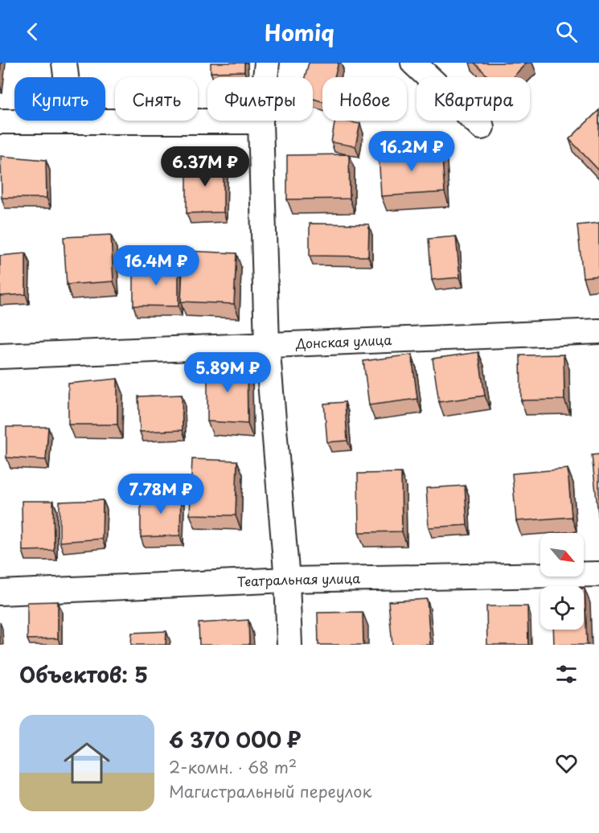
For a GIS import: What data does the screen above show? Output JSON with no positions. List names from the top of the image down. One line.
{"streets":{"street":["Донская улица","Театральная улица"]},"north":"bottom right","page":{"header":"Homiq","chip":["Купить","Снять","Фильтры","Новое","Квартира"],"price":["16.2M ₽","6.37M ₽","16.4M ₽","5.89M ₽","7.78M ₽"],"heading":"Объектов: 5","list":[{"name":"6 370 000 ₽","note":"2-комн. · 68 m² · Магистральный переулок"}]}}
